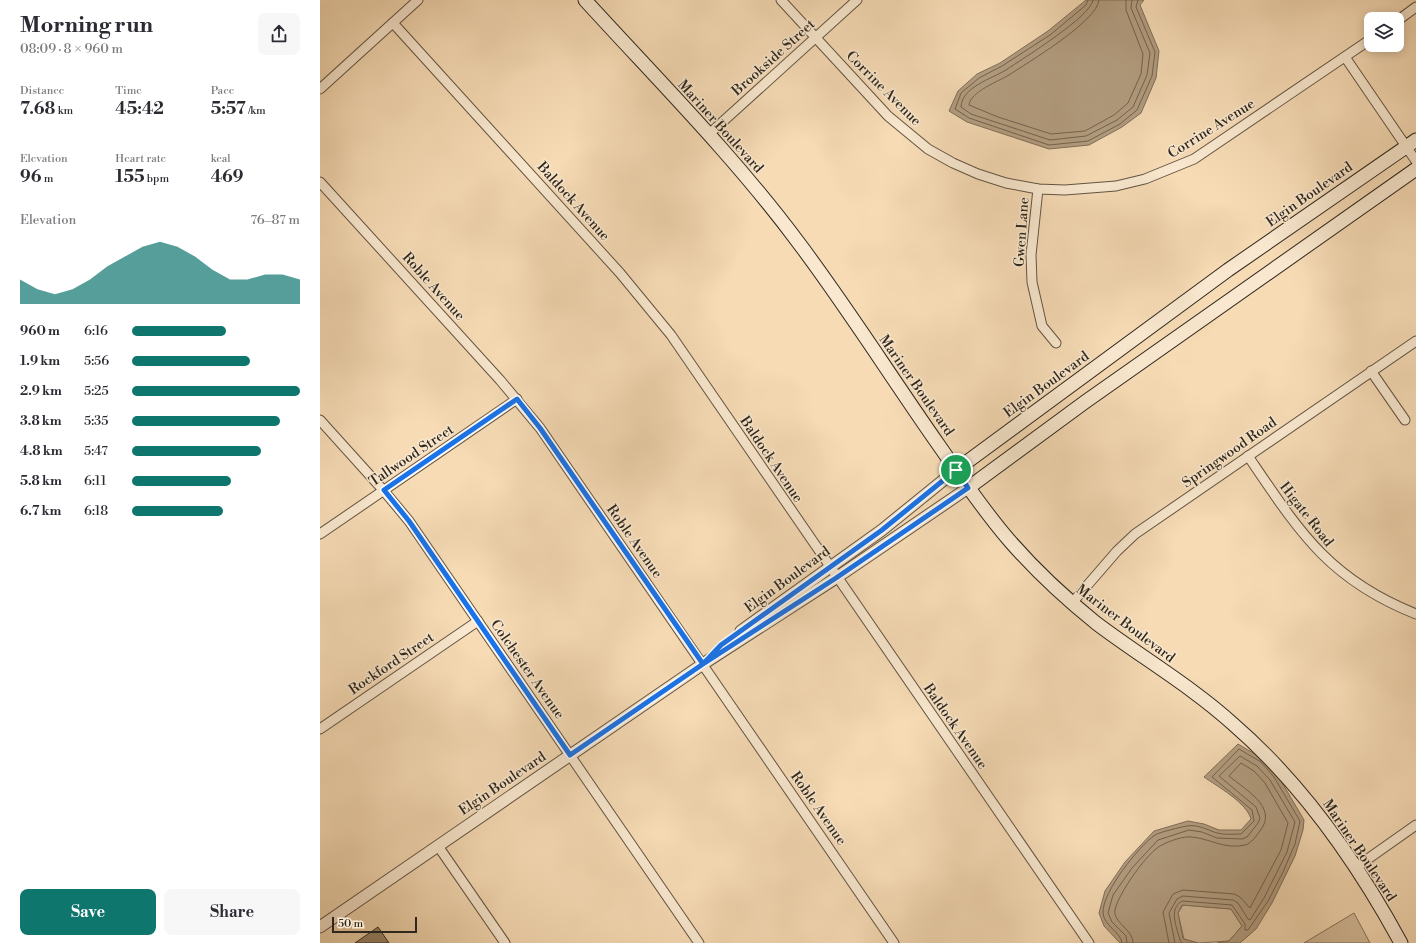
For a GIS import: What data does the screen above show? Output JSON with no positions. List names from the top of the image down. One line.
{"streets":{"main road":["Mariner Boulevard","Elgin Boulevard"],"street":["Brookside Street","Corrine Avenue","Baldock Avenue","Gwen Lane","Roble Avenue","Springwood Road","Tallwood Street","Higate Road","Rockford Street","Colchester Avenue"]},"crossings":[["Brookside Street","Corrine Avenue"],["Brookside Street","Mariner Boulevard"],["Corrine Avenue","Gwen Lane"],["Mariner Boulevard","Elgin Boulevard"],["Mariner Boulevard","Springwood Road"],["Elgin Boulevard","Baldock Avenue"],["Elgin Boulevard","Roble Avenue"],["Elgin Boulevard","Colchester Avenue"],["Roble Avenue","Tallwood Street"],["Springwood Road","Higate Road"],["Tallwood Street","Colchester Avenue"],["Rockford Street","Colchester Avenue"]],"scale_bar":"50 m","page":{"heading":["Morning run","08:09 · 8 × 960 m"],"stats":[["Distance","7.68 km"],["Time","45:42"],["Pace","5:57 /km"],["Elevation","96 m"],["Heart rate","155 bpm"],["kcal","469"]],"chart":["Elevation","76–87 m"],"list":[{"name":"960 m","note":"6:16"},{"name":"1.9 km","note":"5:56"},{"name":"2.9 km","note":"5:25"},{"name":"3.8 km","note":"5:35"},{"name":"4.8 km","note":"5:47"},{"name":"5.8 km","note":"6:11"},{"name":"6.7 km","note":"6:18"}],"buttons":["Save","Share"],"scale":"50 m"}}
